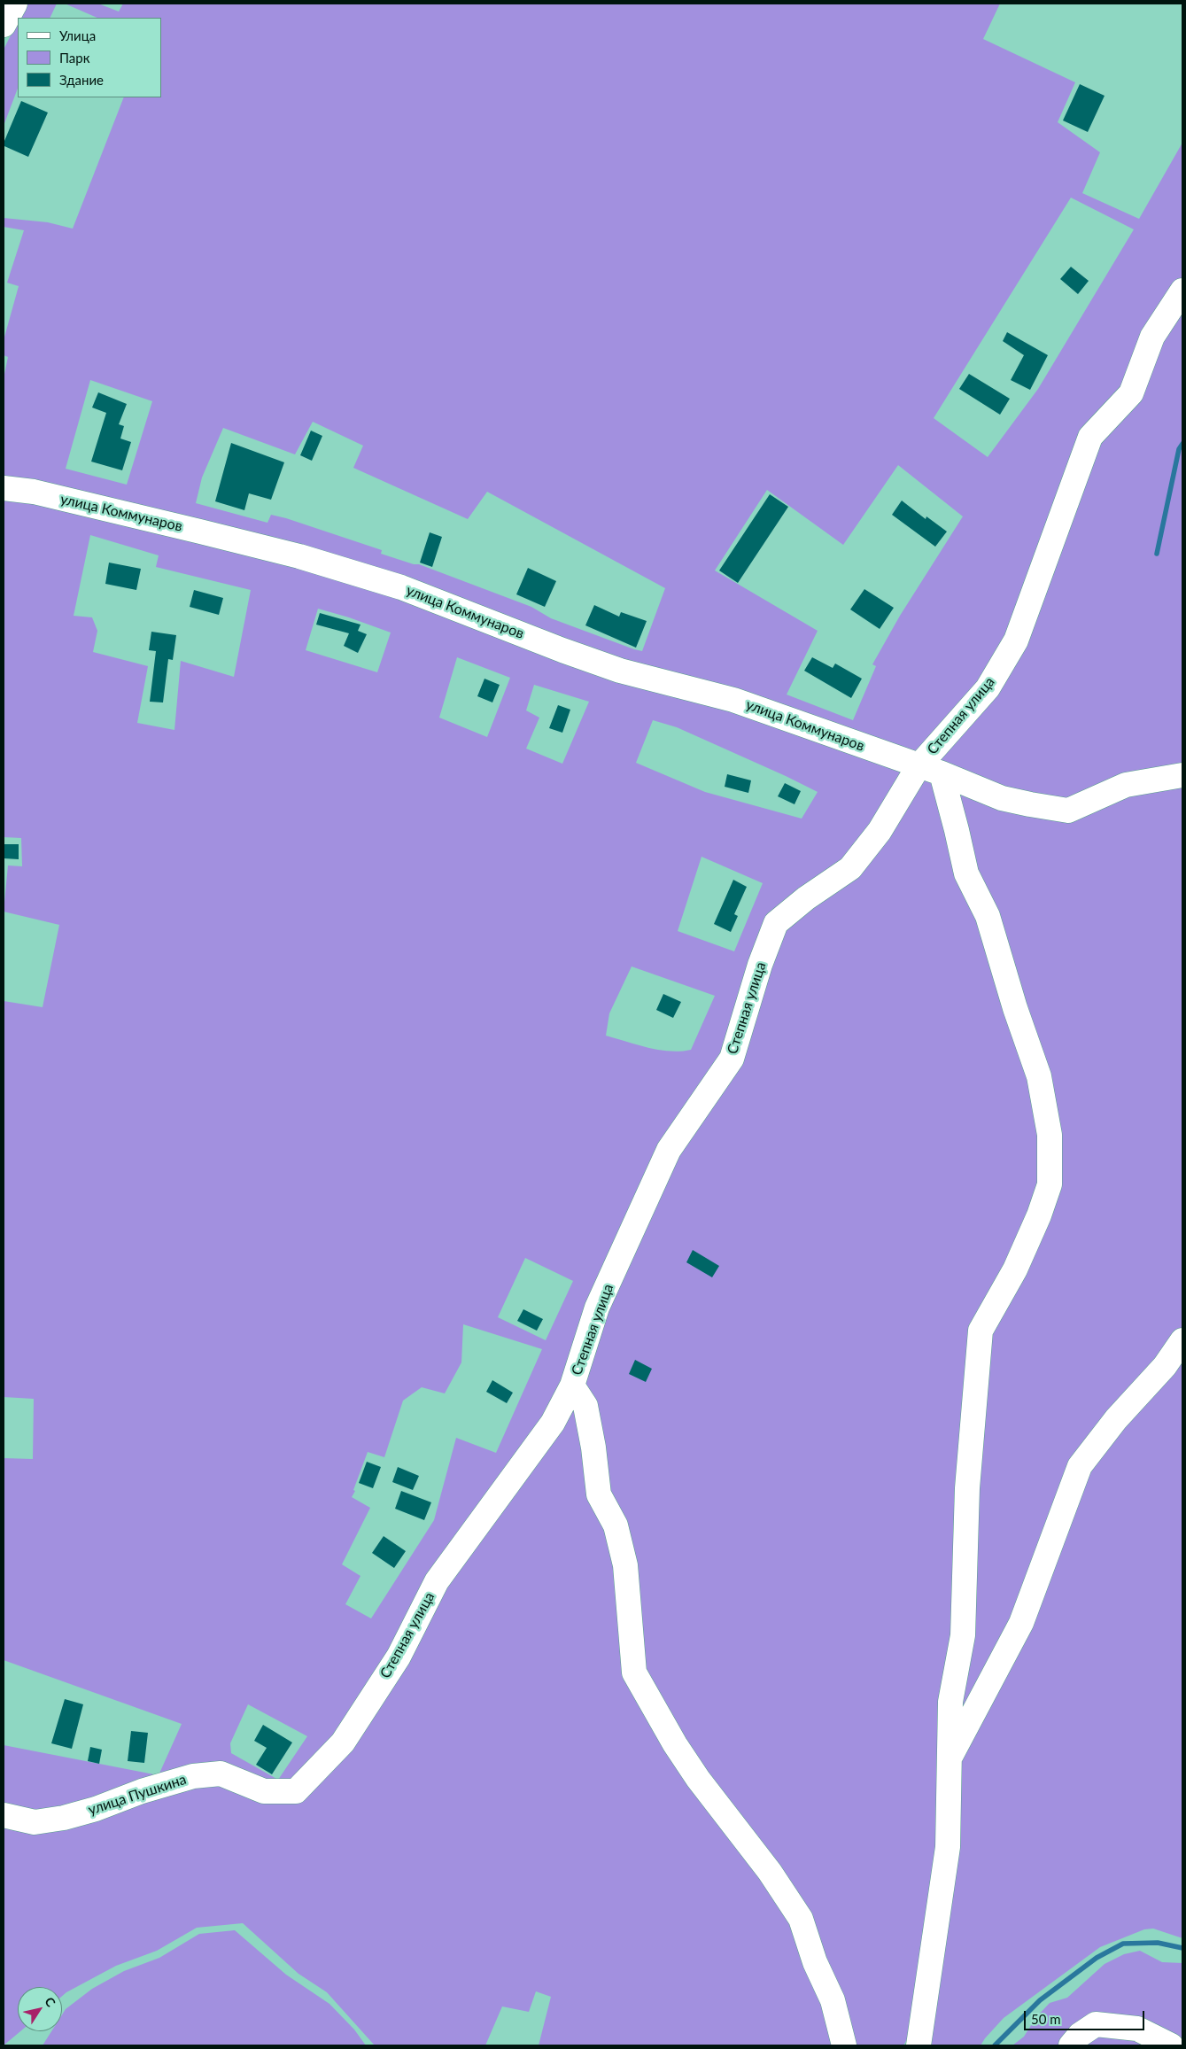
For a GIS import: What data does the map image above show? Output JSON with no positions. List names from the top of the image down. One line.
{"streets":{"street":["улица Коммунаров","Степная улица","улица Пушкина"]},"crossings":[["улица Коммунаров","Степная улица"],["Степная улица","улица Пушкина"]],"legend":["Улица","Парк","Здание"],"scale_bar":"50 m","north":"top right"}
